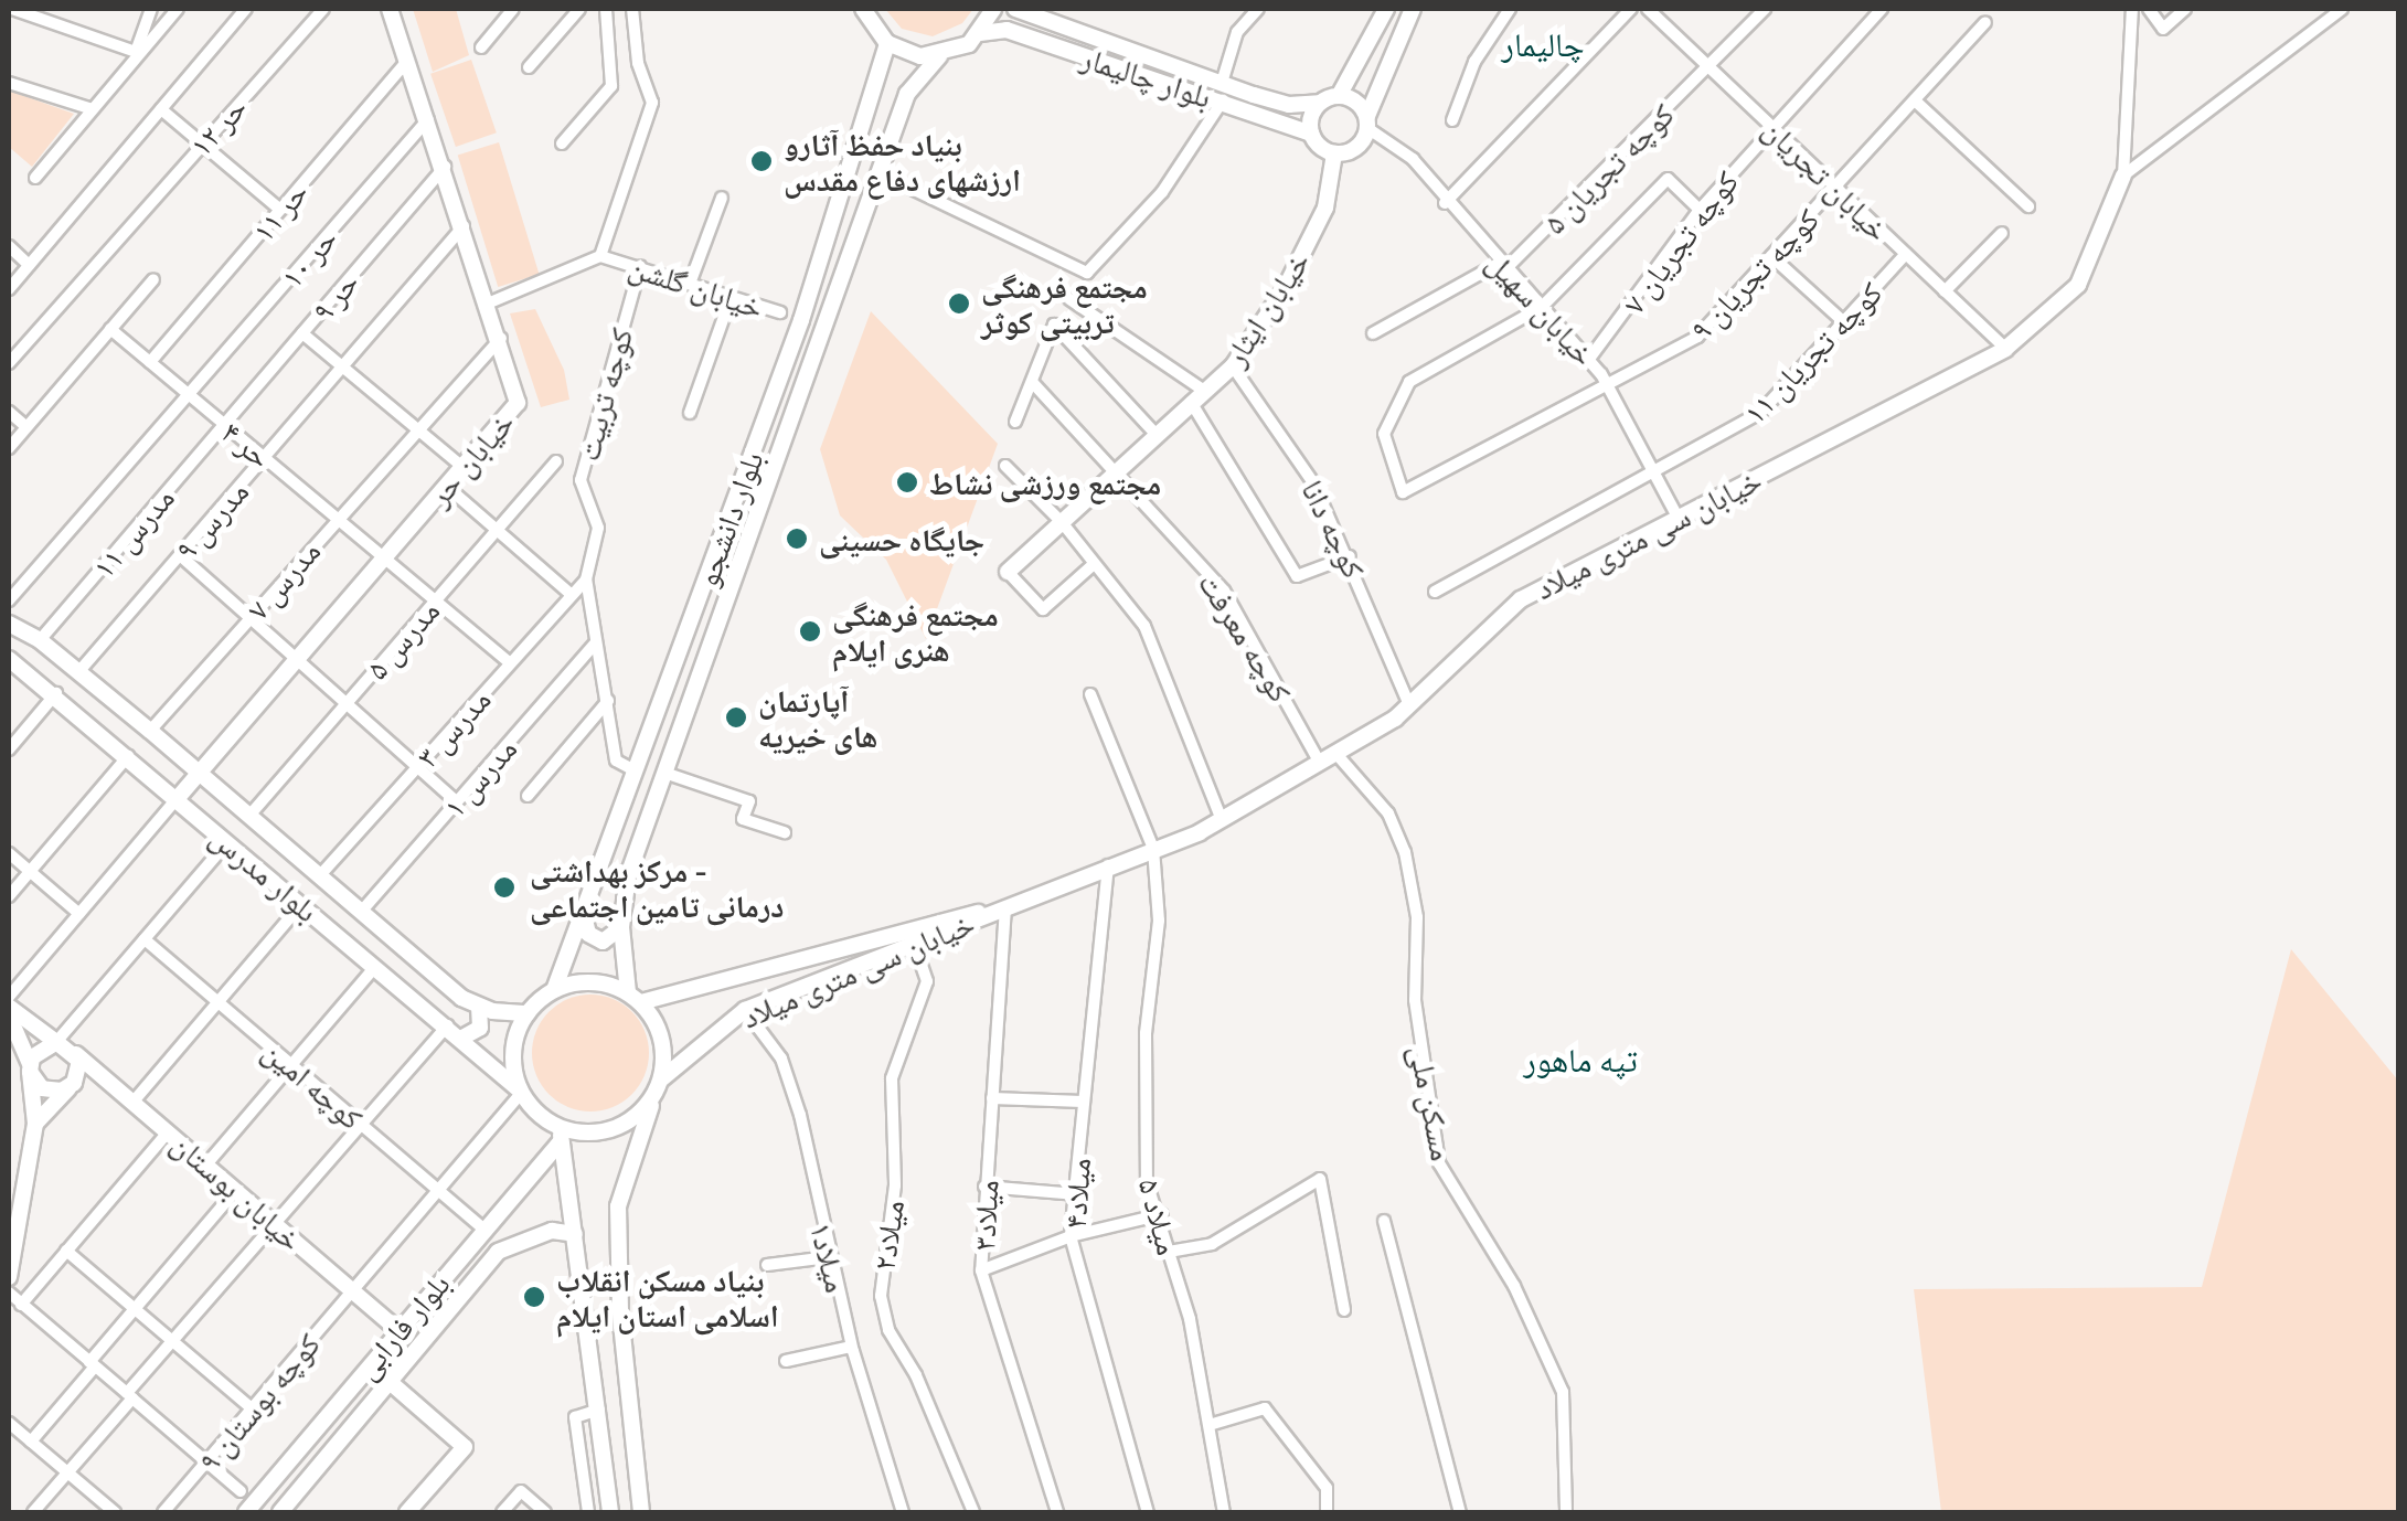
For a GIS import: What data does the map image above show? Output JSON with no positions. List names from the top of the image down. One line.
{"streets":{"main road":["بلوار چالیمار","خیابان ایثار","خیابان حر","بلوار دانشجو","خیابان سی متری میلاد","بلوار مدرس","خیابان بوستان","بلوار فارابی"],"street":["حر ۱۲","کوچه تجریان ۵","خیابان تجریان","حر ۱۱","کوچه تجریان ۷","حر ۱۰","کوچه تجریان ۹","خیابان گلشن","حر ۹","خیابان سهیل","کوچه تجریان ۱۱","کوچه تربیت","حر ۴","مدرس ۹","کوچه دانا","مدرس ۱۱","مدرس ۷","کوچه معرفت","مدرس ۵","مدرس ۳","مدرس ۱","کوچه امین","مسکن ملی","میلاد۴","میلاد۳","میلاد ۵","میلاد۲","میلاد۱","کوچه بوستان ۹"]},"crossings":[["بلوار چالیمار","خیابان ایثار"],["بلوار چالیمار","خیابان سهیل"],["کوچه تجریان ۵","خیابان تجریان"],["کوچه تجریان ۵","خیابان سهیل"],["خیابان تجریان","کوچه تجریان ۷"],["خیابان تجریان","کوچه تجریان ۹"],["خیابان تجریان","کوچه تجریان ۱۱"],["خیابان تجریان","خیابان سی متری میلاد"],["حر ۱۱","حر ۴"],["حر ۱۱","خیابان حر"],["کوچه تجریان ۷","خیابان سهیل"],["حر ۱۰","حر ۴"],["حر ۱۰","خیابان حر"],["کوچه تجریان ۹","خیابان سهیل"],["خیابان گلشن","کوچه تربیت"],["خیابان گلشن","خیابان حر"],["حر ۹","حر ۴"],["حر ۹","خیابان حر"],["حر ۹","مدرس ۱۱"],["خیابان ایثار","خیابان سهیل"],["خیابان ایثار","کوچه دانا"],["خیابان ایثار","کوچه معرفت"],["خیابان سهیل","کوچه تجریان ۱۱"],["خیابان سهیل","خیابان سی متری میلاد"],["کوچه تربیت","بلوار دانشجو"],["کوچه تربیت","مدرس ۳"],["کوچه تربیت","مدرس ۱"],["حر ۴","خیابان حر"],["حر ۴","مدرس ۹"],["حر ۴","مدرس ۱۱"],["حر ۴","مدرس ۷"],["حر ۴","مدرس ۵"],["حر ۴","مدرس ۳"],["خیابان حر","مدرس ۹"],["خیابان حر","مدرس ۷"],["خیابان حر","بلوار مدرس"],["بلوار دانشجو","خیابان سی متری میلاد"],["بلوار دانشجو","بلوار مدرس"],["بلوار دانشجو","بلوار فارابی"],["بلوار دانشجو","کوچه بوستان ۹"],["مدرس ۹","بلوار مدرس"],["کوچه دانا","خیابان سی متری میلاد"],["مدرس ۱۱","بلوار مدرس"],["خیابان سی متری میلاد","کوچه معرفت"],["خیابان سی متری میلاد","بلوار مدرس"],["خیابان سی متری میلاد","مسکن ملی"],["خیابان سی متری میلاد","میلاد۴"],["خیابان سی متری میلاد","میلاد۳"],["خیابان سی متری میلاد","میلاد ۵"],["خیابان سی متری میلاد","میلاد۲"],["خیابان سی متری میلاد","میلاد۱"],["خیابان سی متری میلاد","بلوار فارابی"],["خیابان سی متری میلاد","کوچه بوستان ۹"],["مدرس ۷","بلوار مدرس"],["مدرس ۵","بلوار مدرس"],["مدرس ۳","بلوار مدرس"],["مدرس ۱","بلوار مدرس"],["بلوار مدرس","بلوار فارابی"],["بلوار مدرس","کوچه بوستان ۹"],["کوچه امین","بلوار فارابی"],["کوچه امین","کوچه بوستان ۹"],["خیابان بوستان","بلوار فارابی"],["خیابان بوستان","کوچه بوستان ۹"],["بلوار فارابی","کوچه بوستان ۹"]],"districts":["چالیمار","تپه ماهور"],"places":["بنیاد حفظ آثارو ارزشهای دفاع مقدس","مجتمع فرهنگی تربیتی کوثر","مجتمع ورزشی نشاط","جایگاه حسینی","مجتمع فرهنگی هنری ایلام","آپارتمان های خیریه","مرکز بهداشتی - درمانی تامین اجتماعی","بنیاد مسکن انقلاب اسلامی استان ایلام"]}
